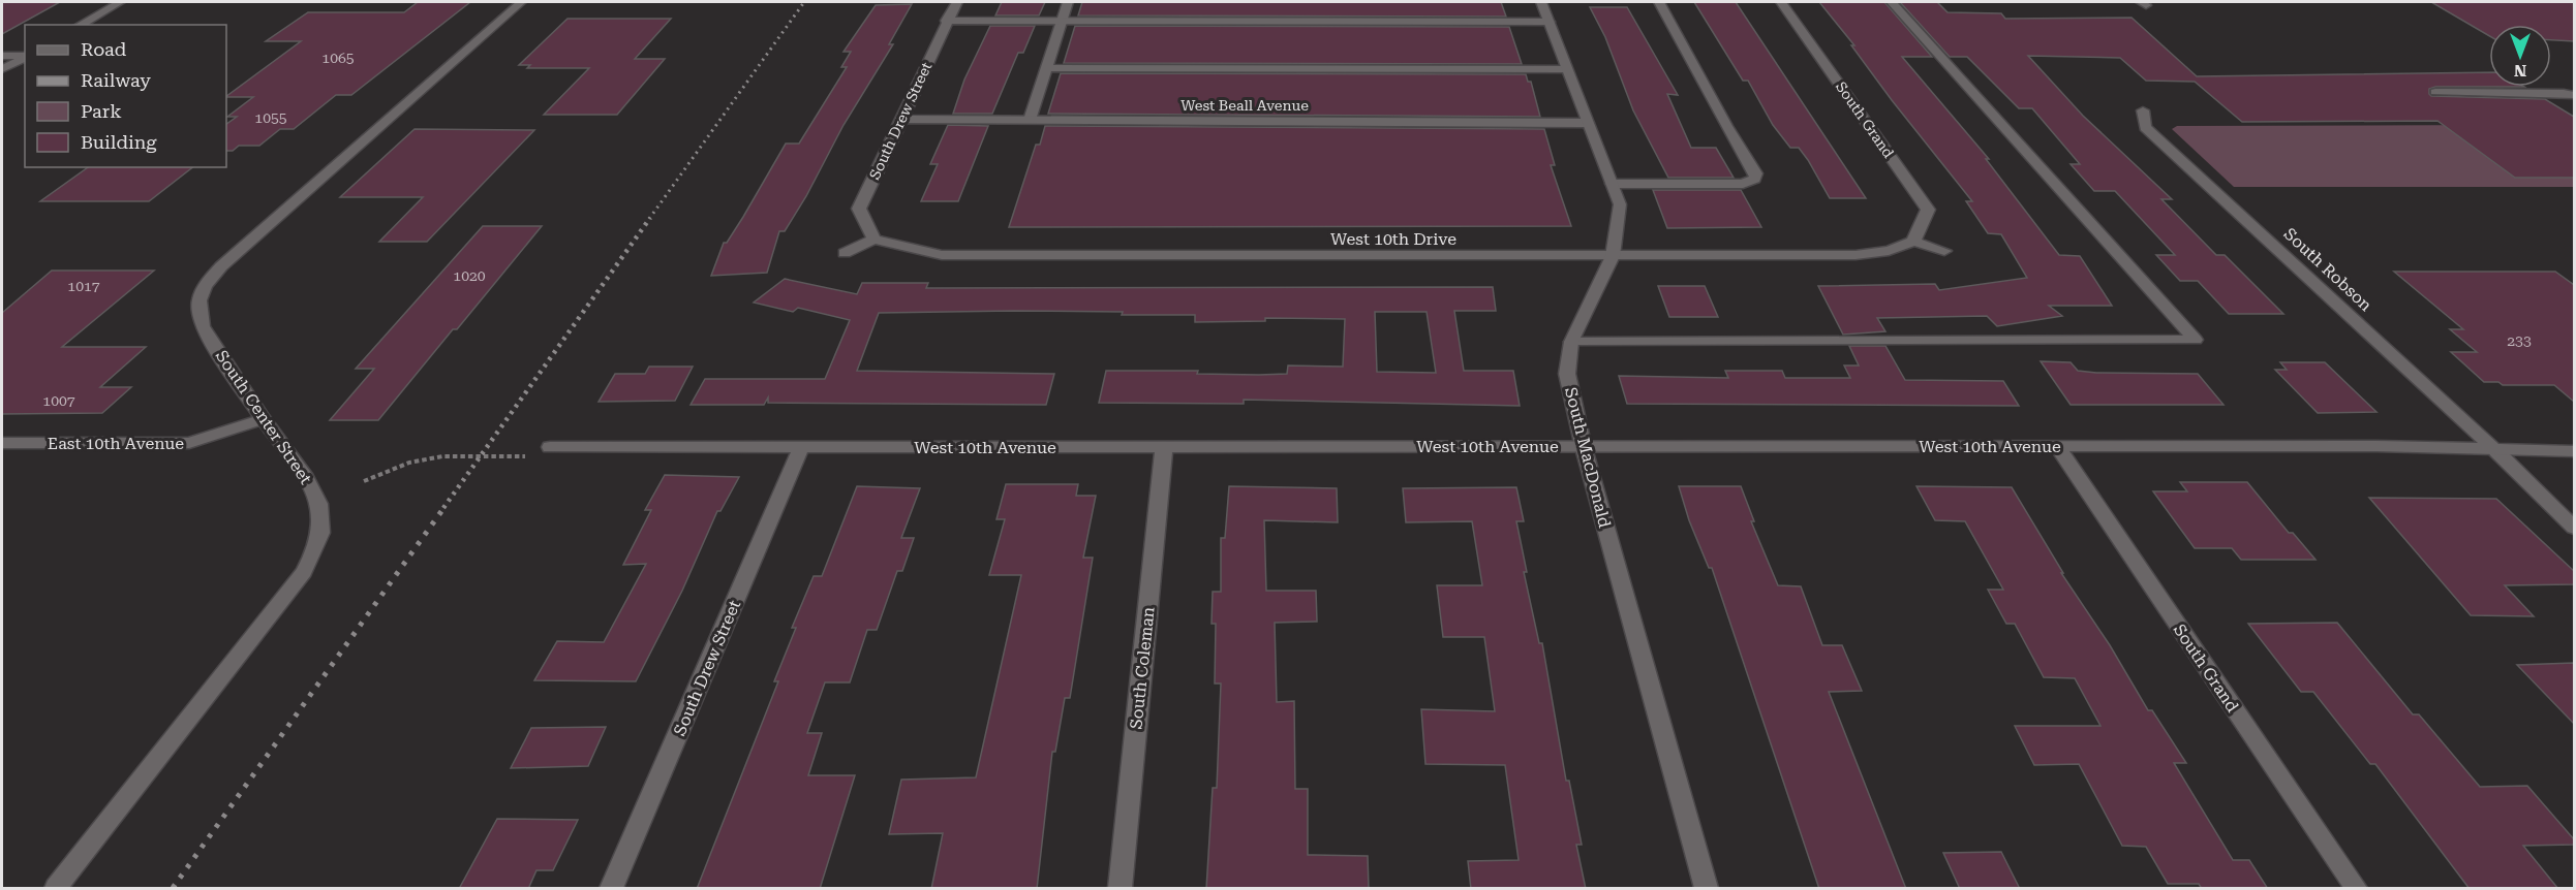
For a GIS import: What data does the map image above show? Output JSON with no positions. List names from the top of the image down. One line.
{"streets":{"street":["West Beall Avenue","South Grand","South Drew Street","West 10th Drive","South Robson","South Center Street","East 10th Avenue","West 10th Avenue","South MacDonald","South Coleman"]},"crossings":[["West Beall Avenue","South Drew Street"],["West Beall Avenue","South MacDonald"],["South Grand","West 10th Drive"],["South Grand","West 10th Avenue"],["South Drew Street","West 10th Drive"],["South Drew Street","West 10th Avenue"],["West 10th Drive","South MacDonald"],["South Robson","West 10th Avenue"],["South Center Street","East 10th Avenue"],["West 10th Avenue","South MacDonald"],["West 10th Avenue","South Coleman"]],"house_numbers":["1065","1055","1020","1017","233","1007"],"legend":["Road","Railway","Park","Building"],"north":"bottom"}
